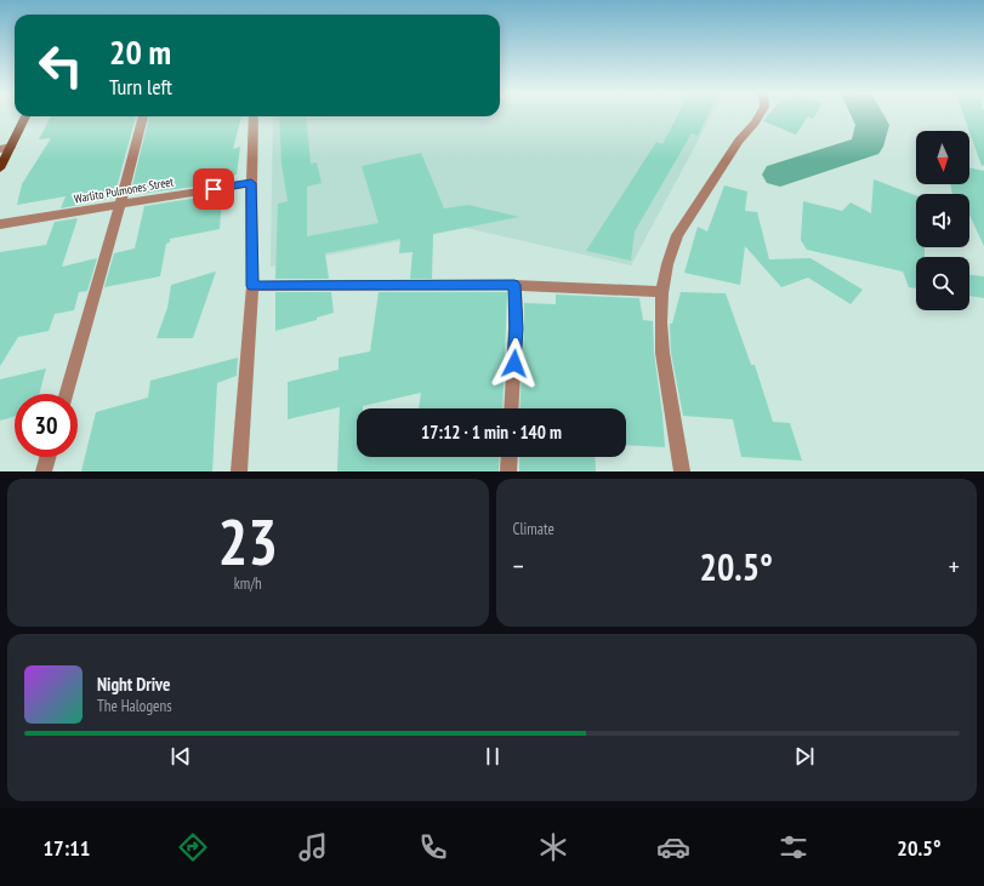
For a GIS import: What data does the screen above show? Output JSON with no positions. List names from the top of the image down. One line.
{"streets":{"street":["Warlito Pulmones Street"]},"north":"bottom","page":{"turn":["20 m","Turn left"],"limit":"30","trip":"17:12 · 1 min · 140 m","tile":[["23","km/h"],"Climate"],"heat":["−","20.5°","+"],"song":["Night Drive","The Halogens"],"tabs":["17:11","20.5°"]}}
